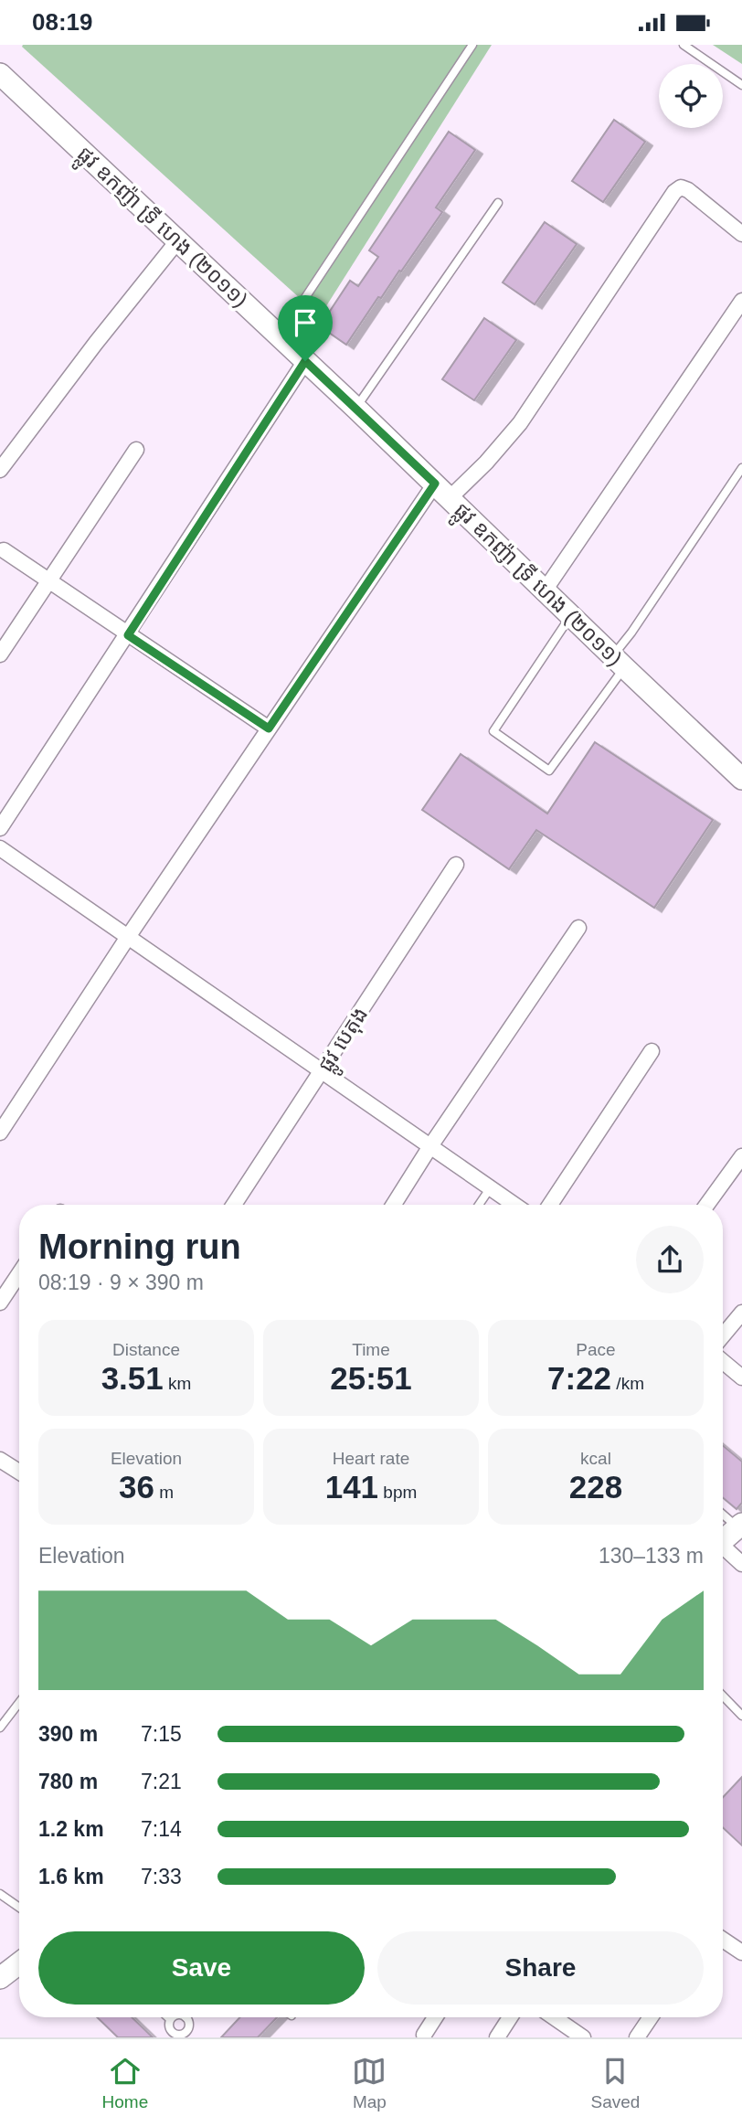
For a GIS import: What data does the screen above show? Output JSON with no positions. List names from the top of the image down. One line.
{"streets":{"main road":["ផ្លូវ ឧកញ៉ា ទ្រី ហេង (២០១១)"],"street":["ផ្លូវ បេតុង"]},"page":{"status":"08:19","heading":["Morning run","08:19 · 9 × 390 m"],"stats":[["Distance","3.51 km"],["Time","25:51"],["Pace","7:22 /km"],["Elevation","36 m"],["Heart rate","141 bpm"],["kcal","228"]],"chart":["Elevation","130–133 m"],"list":[{"name":"390 m","note":"7:15"},{"name":"780 m","note":"7:21"},{"name":"1.2 km","note":"7:14"},{"name":"1.6 km","note":"7:33"}],"buttons":["Save","Share"],"tabs":["Home","Map","Saved"]}}
